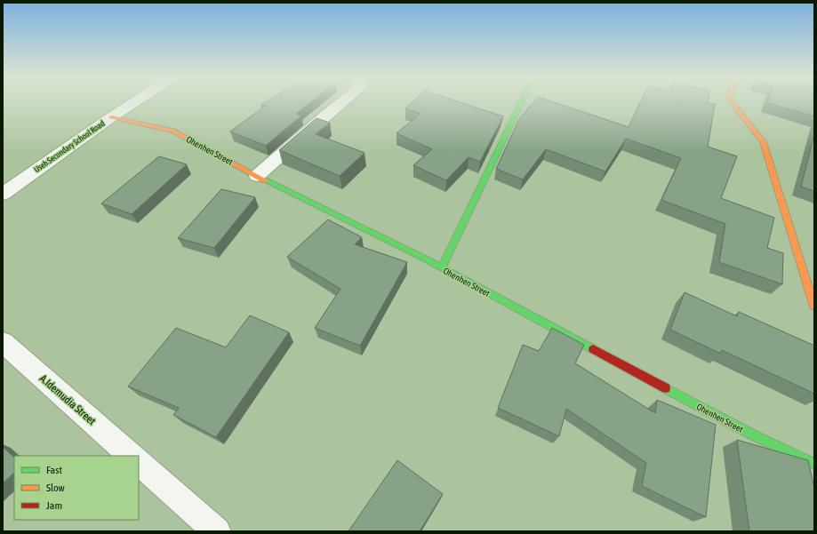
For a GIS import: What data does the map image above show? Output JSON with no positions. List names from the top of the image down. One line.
{"streets":{"street":["Useh Secondary School Road","Ohenhen Street","A.Idemudia Street"]},"crossings":[["Useh Secondary School Road","Ohenhen Street"]],"legend":["Fast","Slow","Jam"]}
